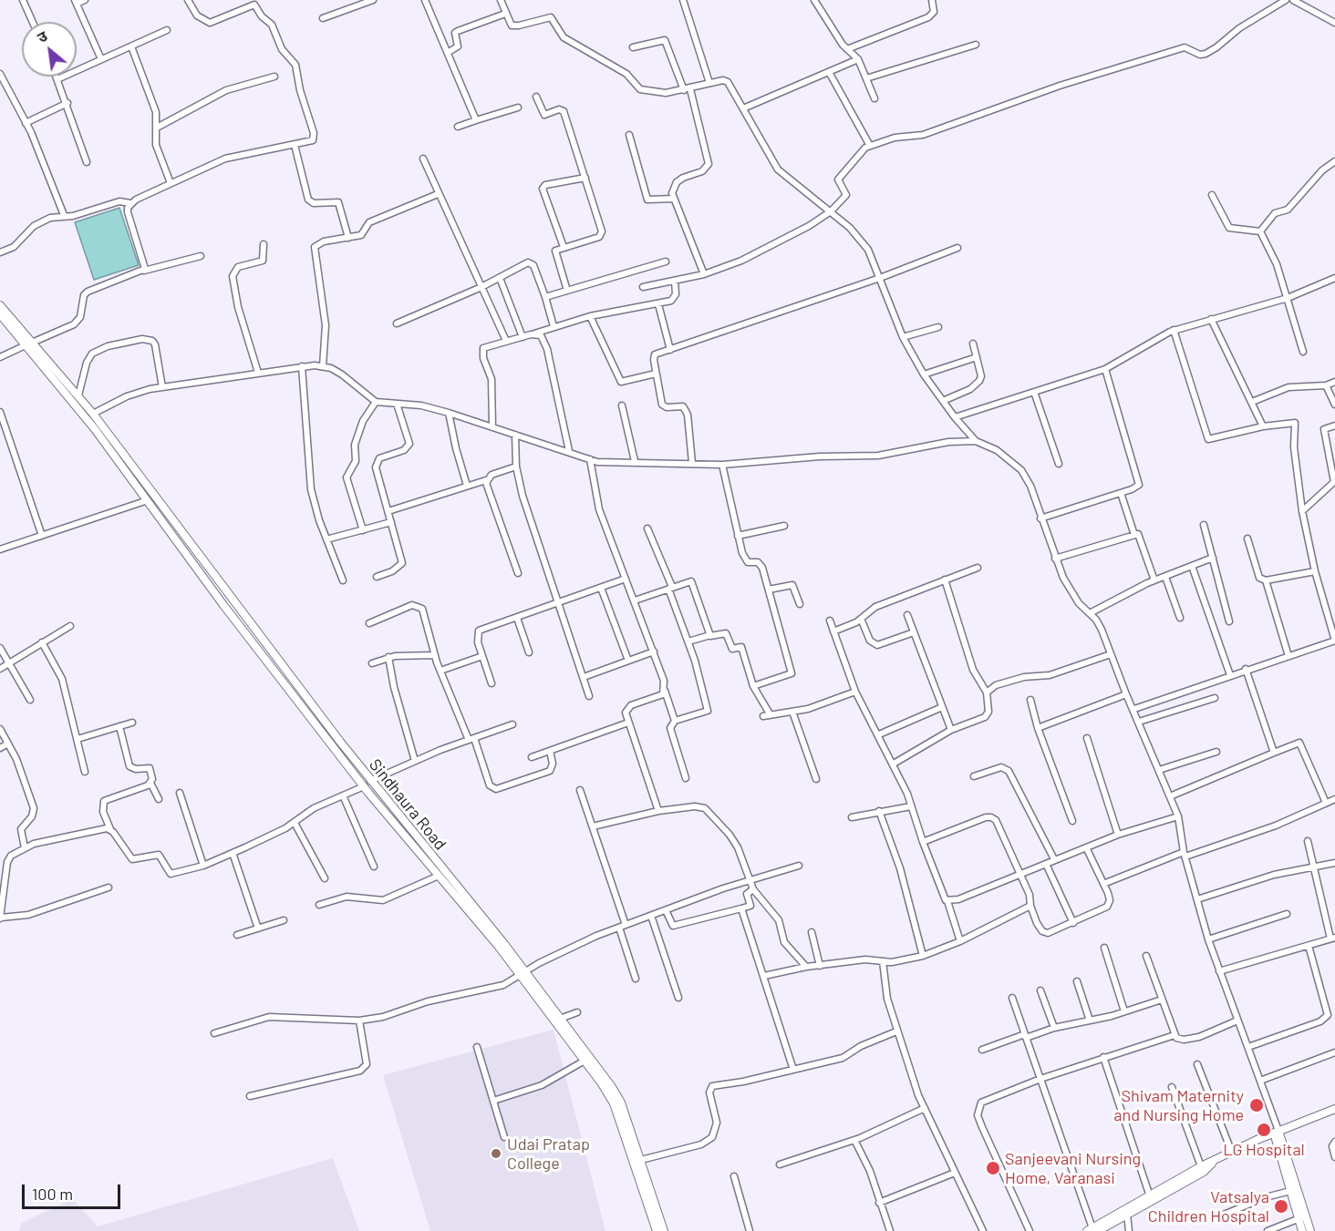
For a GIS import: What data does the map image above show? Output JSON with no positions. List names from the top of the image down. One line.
{"streets":{"street":["Sindhaura Road"]},"places":["Shivam Maternity and Nursing Home","LG Hospital","Udai Pratap College","Sanjeevani Nursing Home, Varanasi","Vatsalya Children Hospital"],"scale_bar":"100 m","north":"top left"}
